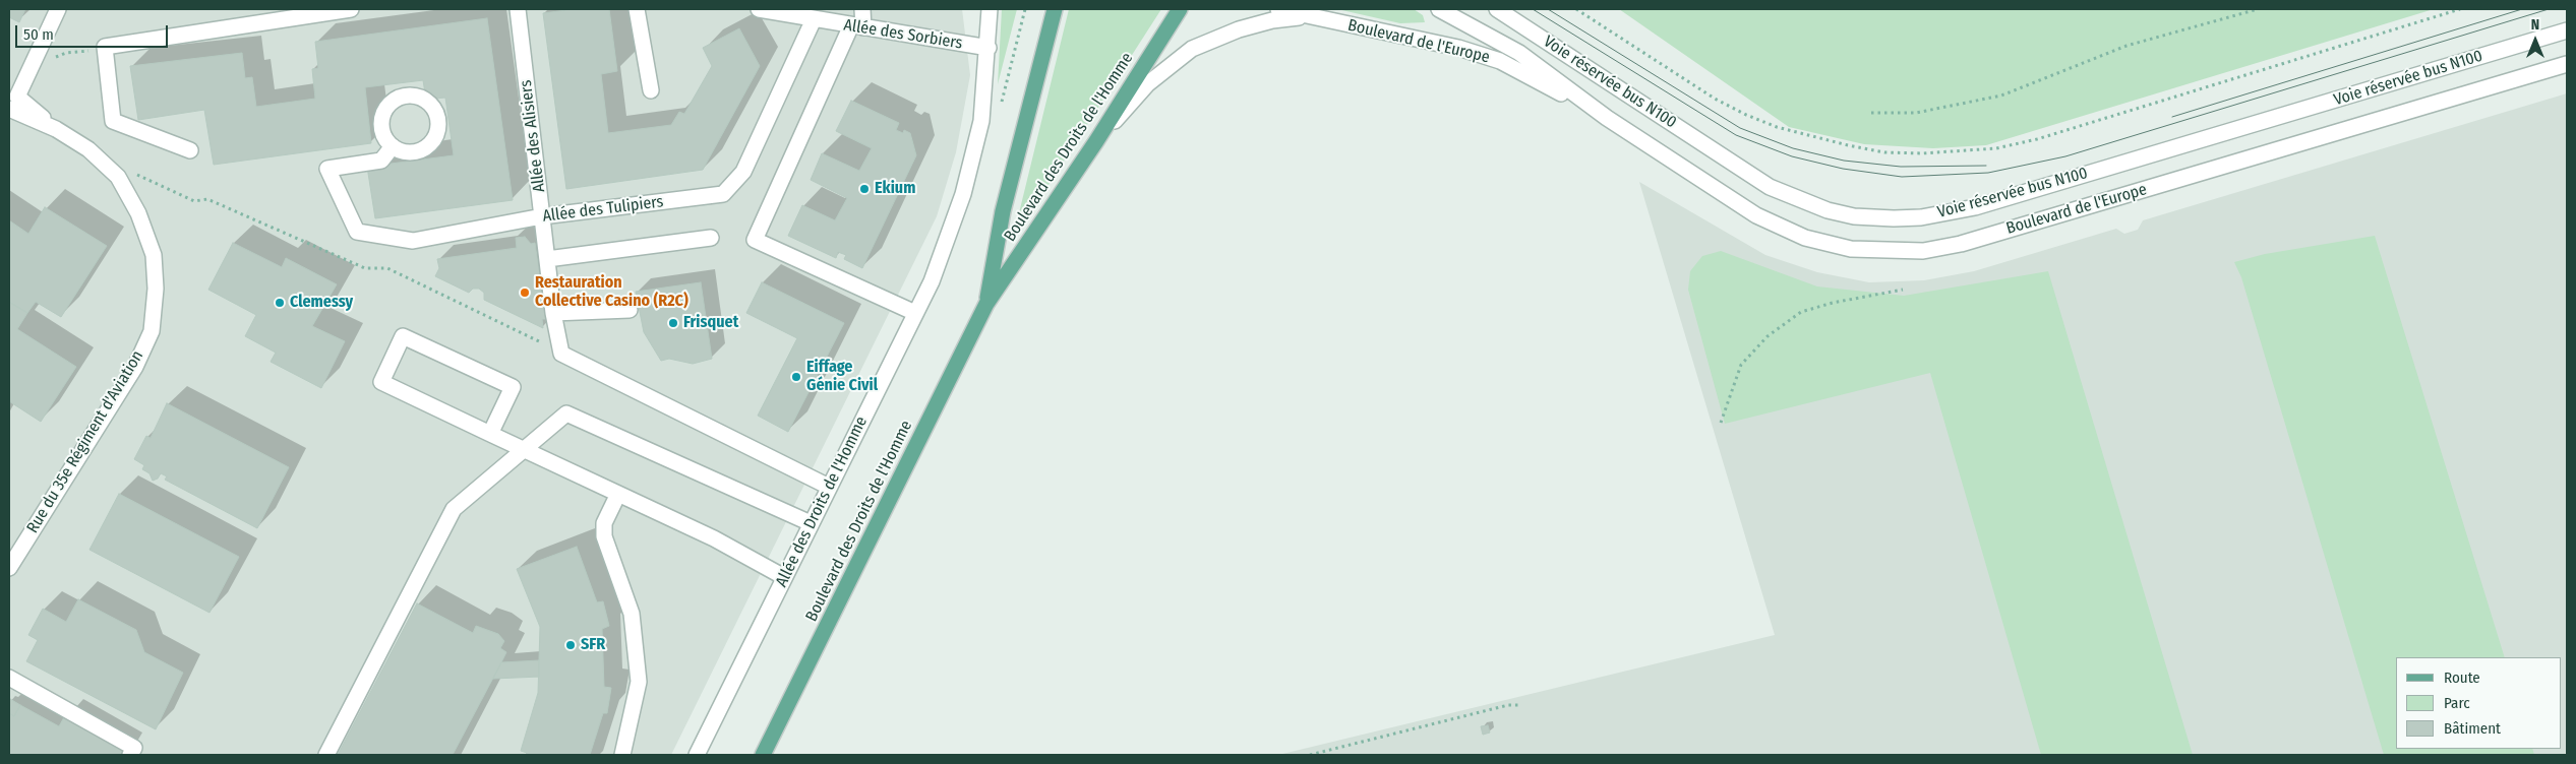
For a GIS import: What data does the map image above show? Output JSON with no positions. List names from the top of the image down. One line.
{"streets":{"main road":["Boulevard des Droits de l'Homme"],"street":["Allée des Sorbiers","Boulevard de l'Europe","Voie réservée bus N100","Allée des Alisiers","Allée des Tulipiers","Rue du 35e Régiment d'Aviation","Allée des Droits de l'Homme"]},"crossings":[["Allée des Sorbiers","Allée des Tulipiers"],["Allée des Sorbiers","Allée des Droits de l'Homme"],["Boulevard de l'Europe","Boulevard des Droits de l'Homme"],["Allée des Alisiers","Allée des Tulipiers"]],"places":["Ekium","Restauration Collective Casino (R2C)","Clemessy","Frisquet","Eiffage Génie Civil","SFR"],"legend":["Route","Parc","Bâtiment"],"scale_bar":"50 m","north":"top"}
